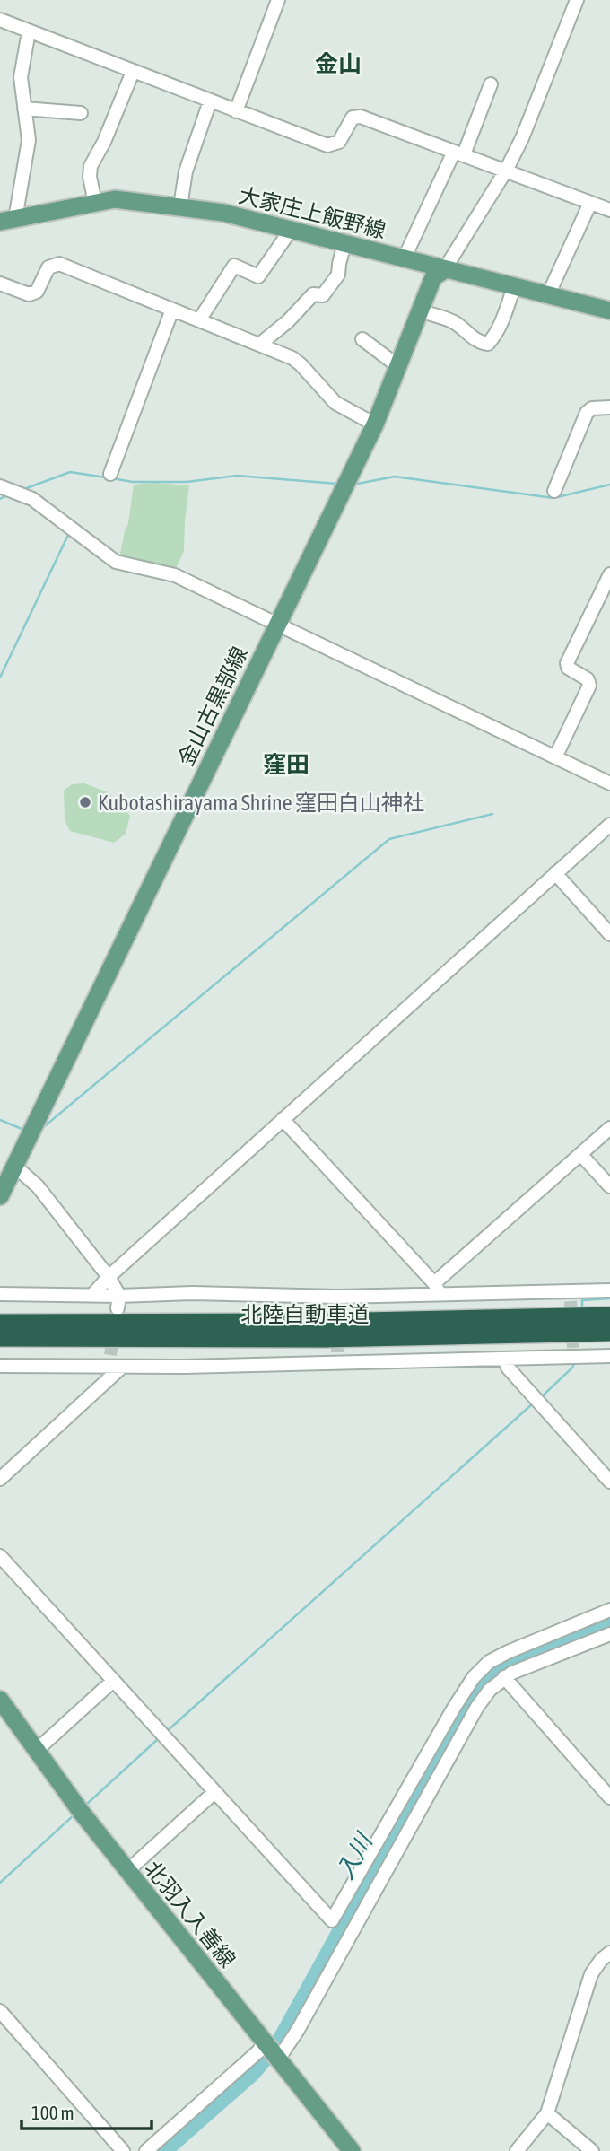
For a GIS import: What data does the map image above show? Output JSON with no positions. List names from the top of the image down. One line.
{"streets":{"highway":["北陸自動車道"],"main road":["大家庄上飯野線","金山古黒部線","北羽入入善線"]},"crossings":[["大家庄上飯野線","金山古黒部線"]],"districts":["金山","窪田"],"water":["入川"],"places":["Kubotashirayama Shrine 窪田白山神社"],"scale_bar":"100 m"}
